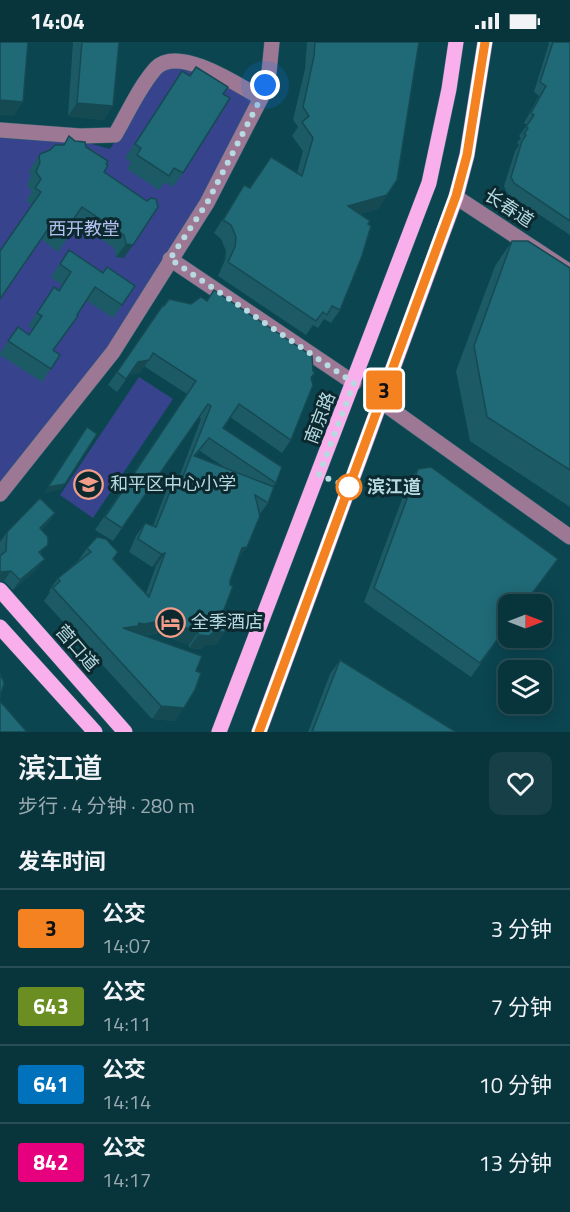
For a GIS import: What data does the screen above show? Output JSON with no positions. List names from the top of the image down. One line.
{"streets":{"main road":["南京路","营口道"],"street":["长春道"]},"parks":["西开教堂"],"places":{"school or university":["和平区中心小学"],"other":["滨江道"],"hotel":["全季酒店"]},"lines":["bus line 3"],"north":"right","page":{"status":"14:04","on_map":"3","heading":[["滨江道","步行 · 4 分钟 · 280 m"],"发车时间"],"list":[{"mark":"3","name":"公交","note":"14:07","value":"3 分钟"},{"mark":"643","name":"公交","note":"14:11","value":"7 分钟"},{"mark":"641","name":"公交","note":"14:14","value":"10 分钟"},{"mark":"842","name":"公交","note":"14:17","value":"13 分钟"}]}}
